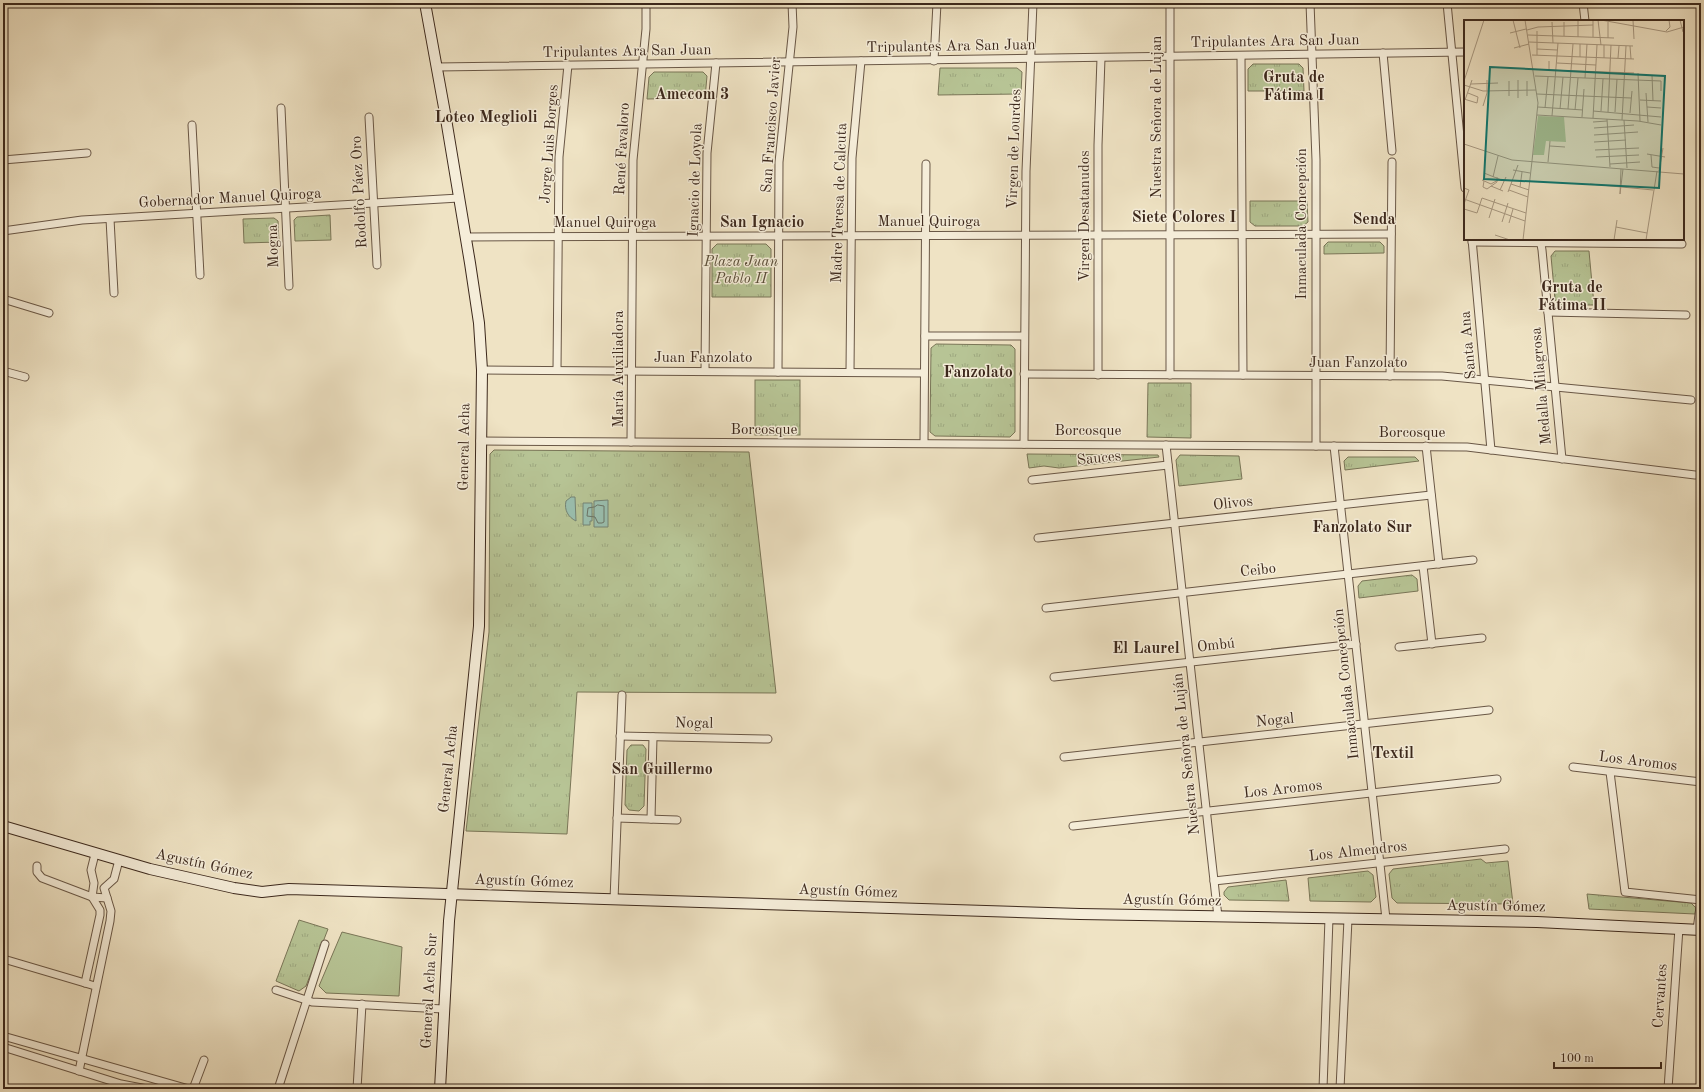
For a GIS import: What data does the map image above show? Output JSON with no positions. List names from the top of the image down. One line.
{"streets":{"main road":["General Acha","Agustín Gómez","General Acha Sur"],"street":["Tripulantes Ara San Juan","Nuestra Señora de Lujan","San Francisco Javier","Jorge Luis Borges","René Favaloro","Virgen de Lourdes","Ignacio de Loyola","Rodolfo Páez Oro","Gobernador Manuel Quiroga","Madre Teresa de Calcuta","Virgen Desatanudos","Manuel Quiroga","Inmaculada Concepción","Mogna","Santa Ana","Juan Fanzolato","María Auxiliadora","Medalla Milagrosa","Borcosque","Sauces","Olivos","Ceibo","Ombú","Nogal","Nuestra Señora de Luján","Los Aromos","Los Almendros","Cervantes"]},"crossings":[["Tripulantes Ara San Juan","Nuestra Señora de Lujan"],["Tripulantes Ara San Juan","San Francisco Javier"],["Tripulantes Ara San Juan","Jorge Luis Borges"],["Tripulantes Ara San Juan","René Favaloro"],["Tripulantes Ara San Juan","Virgen de Lourdes"],["Tripulantes Ara San Juan","Ignacio de Loyola"],["Tripulantes Ara San Juan","Madre Teresa de Calcuta"],["Tripulantes Ara San Juan","Virgen Desatanudos"],["Tripulantes Ara San Juan","Inmaculada Concepción"],["Tripulantes Ara San Juan","General Acha"],["Nuestra Señora de Lujan","Manuel Quiroga"],["Nuestra Señora de Lujan","Juan Fanzolato"],["San Francisco Javier","Manuel Quiroga"],["San Francisco Javier","Juan Fanzolato"],["Jorge Luis Borges","Manuel Quiroga"],["Jorge Luis Borges","Juan Fanzolato"],["René Favaloro","Manuel Quiroga"],["René Favaloro","María Auxiliadora"],["Virgen de Lourdes","Manuel Quiroga"],["Virgen de Lourdes","Juan Fanzolato"],["Virgen de Lourdes","Borcosque"],["Ignacio de Loyola","Manuel Quiroga"],["Ignacio de Loyola","Juan Fanzolato"],["Rodolfo Páez Oro","Gobernador Manuel Quiroga"],["Gobernador Manuel Quiroga","Mogna"],["Gobernador Manuel Quiroga","General Acha"],["Madre Teresa de Calcuta","Manuel Quiroga"],["Madre Teresa de Calcuta","Juan Fanzolato"],["Virgen Desatanudos","Manuel Quiroga"],["Virgen Desatanudos","Juan Fanzolato"],["Manuel Quiroga","Inmaculada Concepción"],["Manuel Quiroga","General Acha"],["Inmaculada Concepción","Juan Fanzolato"],["Inmaculada Concepción","Borcosque"],["Inmaculada Concepción","Olivos"],["Inmaculada Concepción","Ceibo"],["Inmaculada Concepción","Ombú"],["Inmaculada Concepción","Nogal"],["Inmaculada Concepción","Los Aromos"],["Inmaculada Concepción","Los Almendros"],["Inmaculada Concepción","Agustín Gómez"],["Santa Ana","Juan Fanzolato"],["Santa Ana","Borcosque"],["Juan Fanzolato","María Auxiliadora"],["Juan Fanzolato","Medalla Milagrosa"],["Juan Fanzolato","General Acha"],["María Auxiliadora","Borcosque"],["Medalla Milagrosa","Borcosque"],["Borcosque","General Acha"],["Borcosque","Nuestra Señora de Luján"],["General Acha","Agustín Gómez"],["General Acha","General Acha Sur"],["Sauces","Nuestra Señora de Luján"],["Olivos","Nuestra Señora de Luján"],["Ceibo","Nuestra Señora de Luján"],["Ombú","Nuestra Señora de Luján"],["Nogal","Nuestra Señora de Luján"],["Nuestra Señora de Luján","Los Aromos"],["Nuestra Señora de Luján","Los Almendros"],["Nuestra Señora de Luján","Agustín Gómez"],["Agustín Gómez","General Acha Sur"],["Agustín Gómez","Cervantes"]],"districts":["Gruta de Fátima I","Amecom 3","Loteo Meglioli","Siete Colores I","Senda","San Ignacio","Gruta de Fátima II","Fanzolato","Fanzolato Sur","El Laurel","Textil","San Guillermo"],"parks":["Plaza Juan Pablo II"],"scale_bar":"100 m"}
